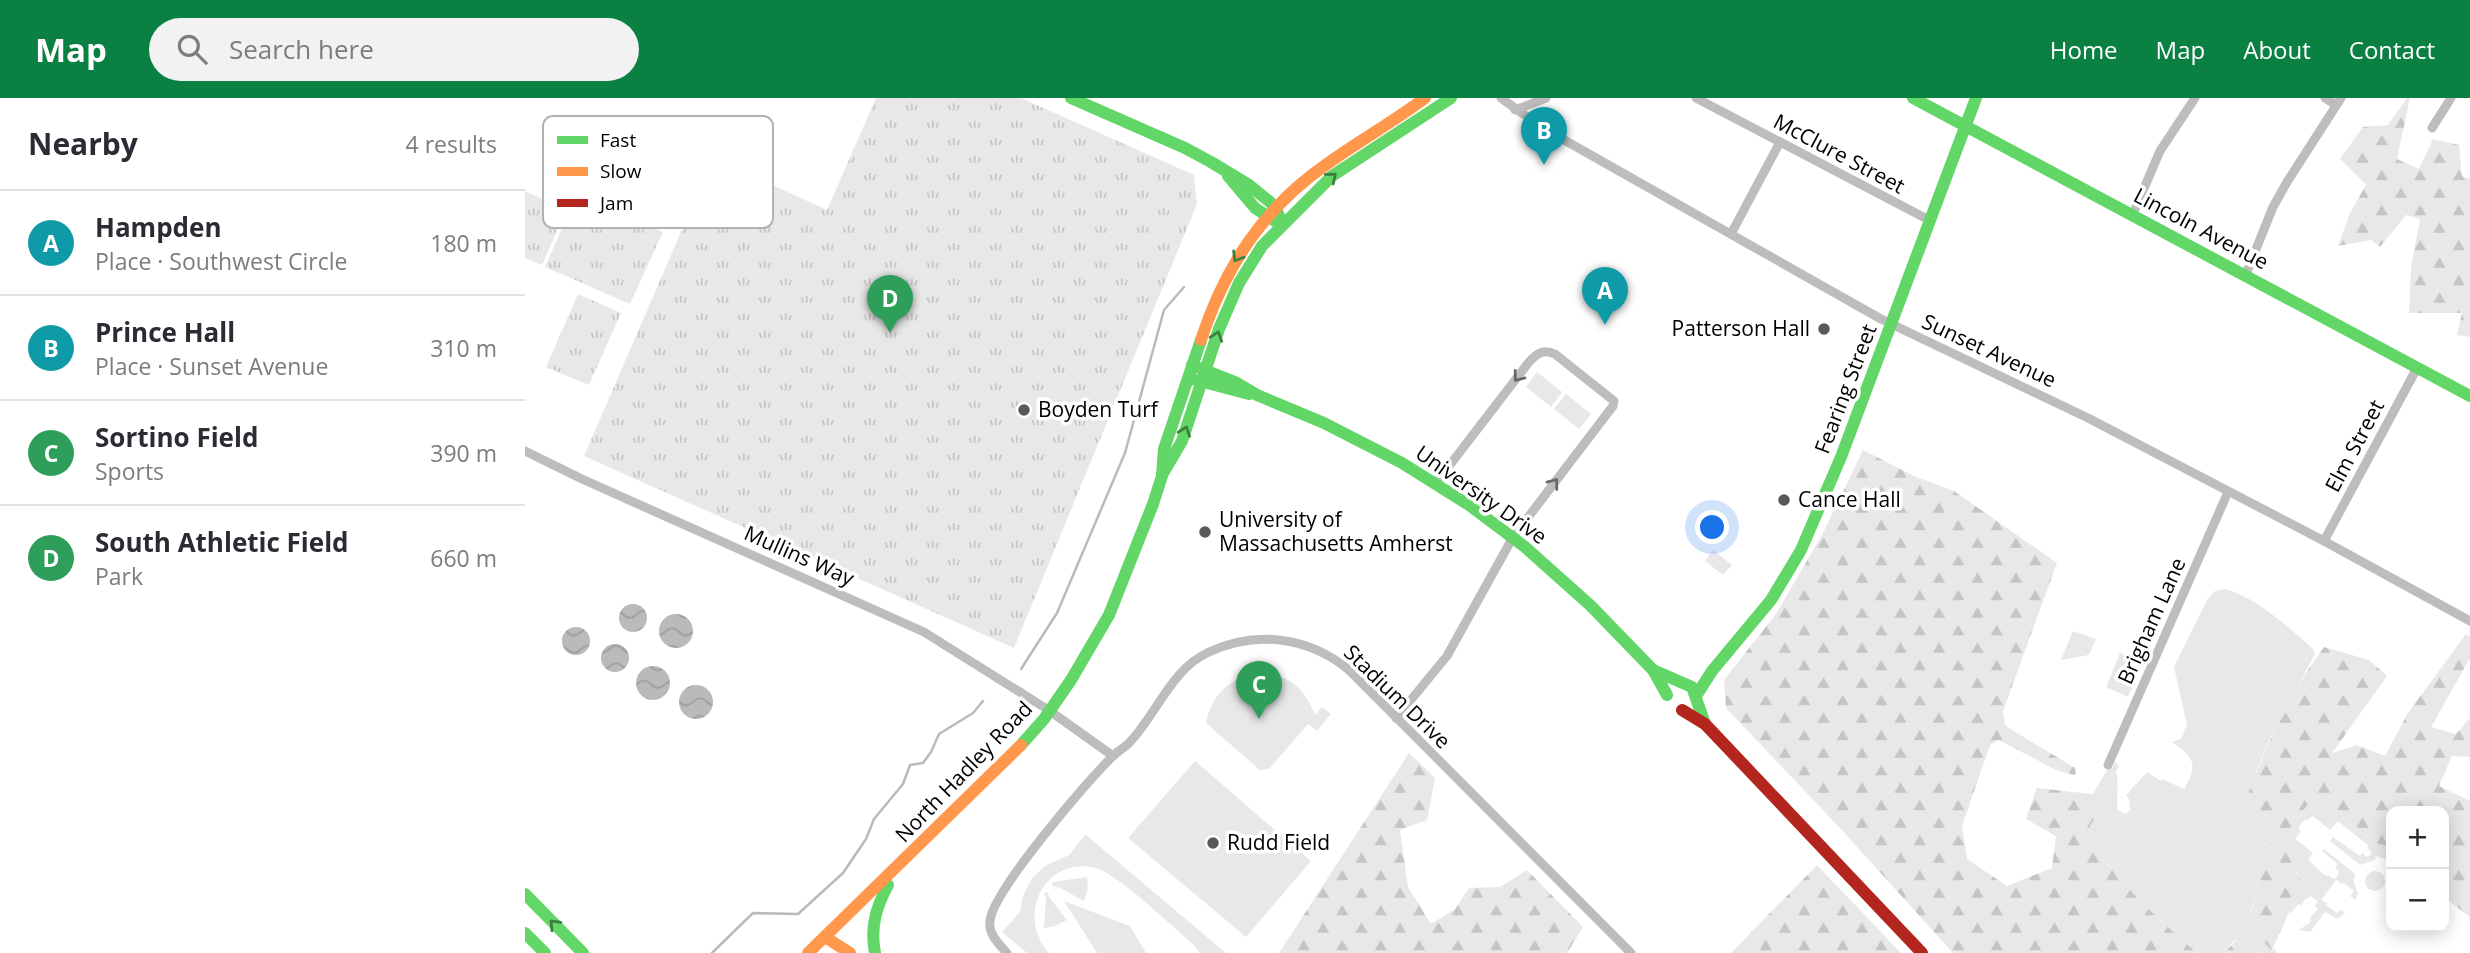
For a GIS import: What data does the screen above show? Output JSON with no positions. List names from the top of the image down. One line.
{"streets":{"main road":["Lincoln Avenue","Fearing Street","University Drive","North Hadley Road"],"street":["McClure Street","Sunset Avenue","Elm Street","Mullins Way","Brigham Lane","Stadium Drive"]},"crossings":[["McClure Street","Fearing Street"],["Lincoln Avenue","Fearing Street"],["Lincoln Avenue","Elm Street"],["Sunset Avenue","Fearing Street"],["Sunset Avenue","Elm Street"],["Sunset Avenue","Brigham Lane"],["Fearing Street","University Drive"],["Mullins Way","North Hadley Road"]],"places":["Patterson Hall","Boyden Turf","Cance Hall","University of Massachusetts Amherst","Rudd Field"],"legend":["Fast","Slow","Jam"],"page":{"header":"Map","search":"Search here","nav":["Home","Map","About","Contact"],"heading":["Nearby","4 results"],"pins":["B","A","D","C"],"list":[{"mark":"A","name":"Hampden","note":"Place · Southwest Circle","value":"180 m"},{"mark":"B","name":"Prince Hall","note":"Place · Sunset Avenue","value":"310 m"},{"mark":"C","name":"Sortino Field","note":"Sports","value":"390 m"},{"mark":"D","name":"South Athletic Field","note":"Park","value":"660 m"}],"map_buttons":["+","−"]}}
